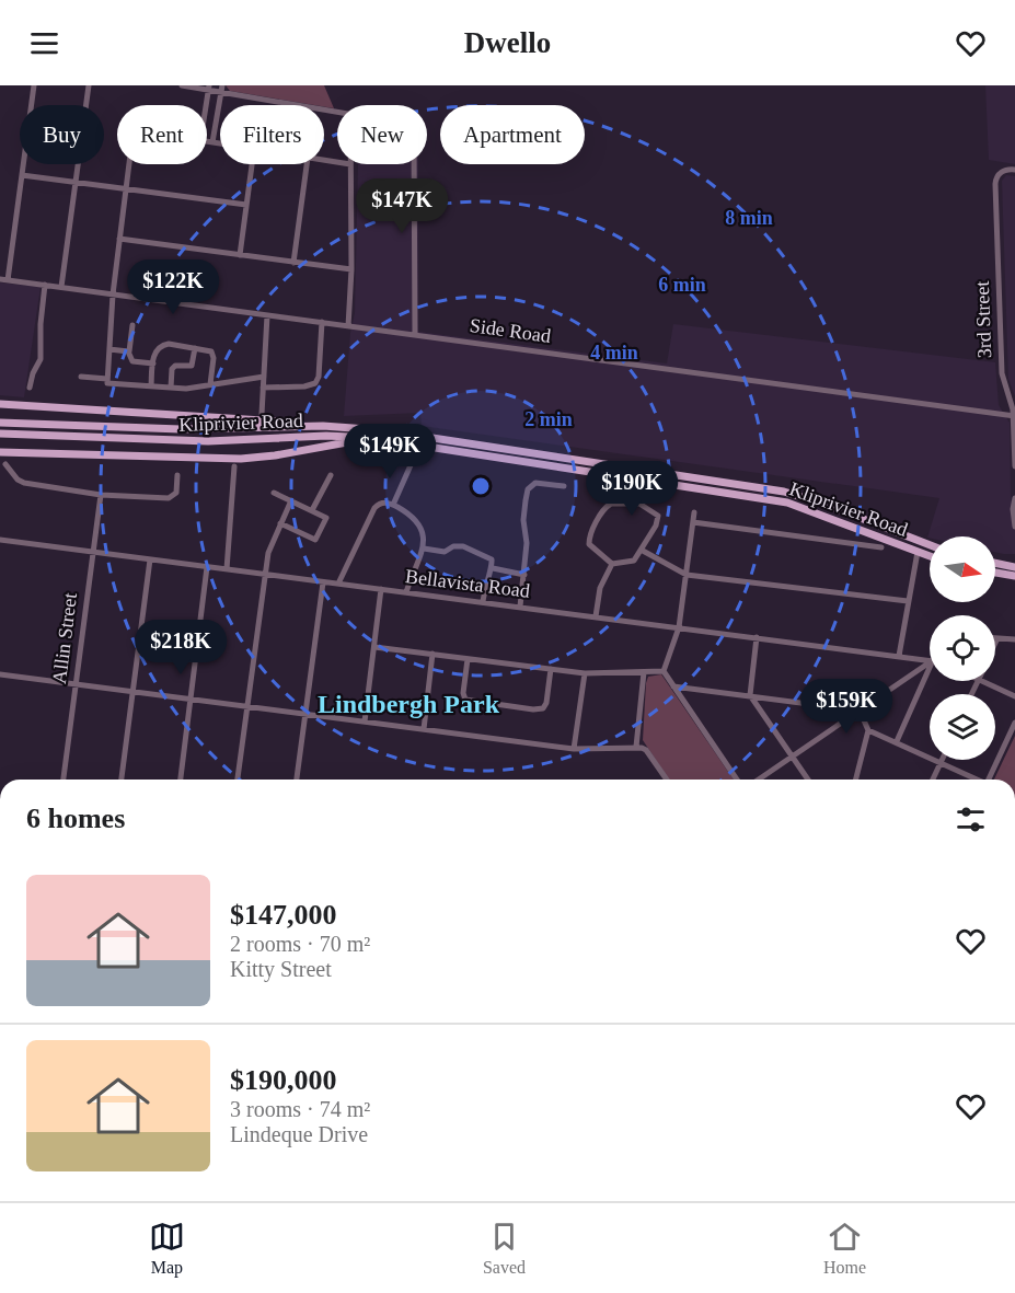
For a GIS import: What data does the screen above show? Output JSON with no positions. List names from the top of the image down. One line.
{"streets":{"main road":["Kliprivier Road"],"street":["3rd Street","Side Road","Bellavista Road","Allin Street"]},"crossings":[["3rd Street","Side Road"],["Bellavista Road","Allin Street"]],"districts":["Lindbergh Park"],"north":"right","page":{"header":"Dwello","chip":["Buy","Rent","Filters","New","Apartment"],"price":["$147K","$122K","$149K","$190K","$218K","$159K"],"heading":"6 homes","list":[{"name":"$147,000","note":"2 rooms · 70 m² · Kitty Street"},{"name":"$190,000","note":"3 rooms · 74 m² · Lindeque Drive"}],"tabs":["Map","Saved","Home"]},"rings":["8 min","6 min","4 min","2 min"]}
